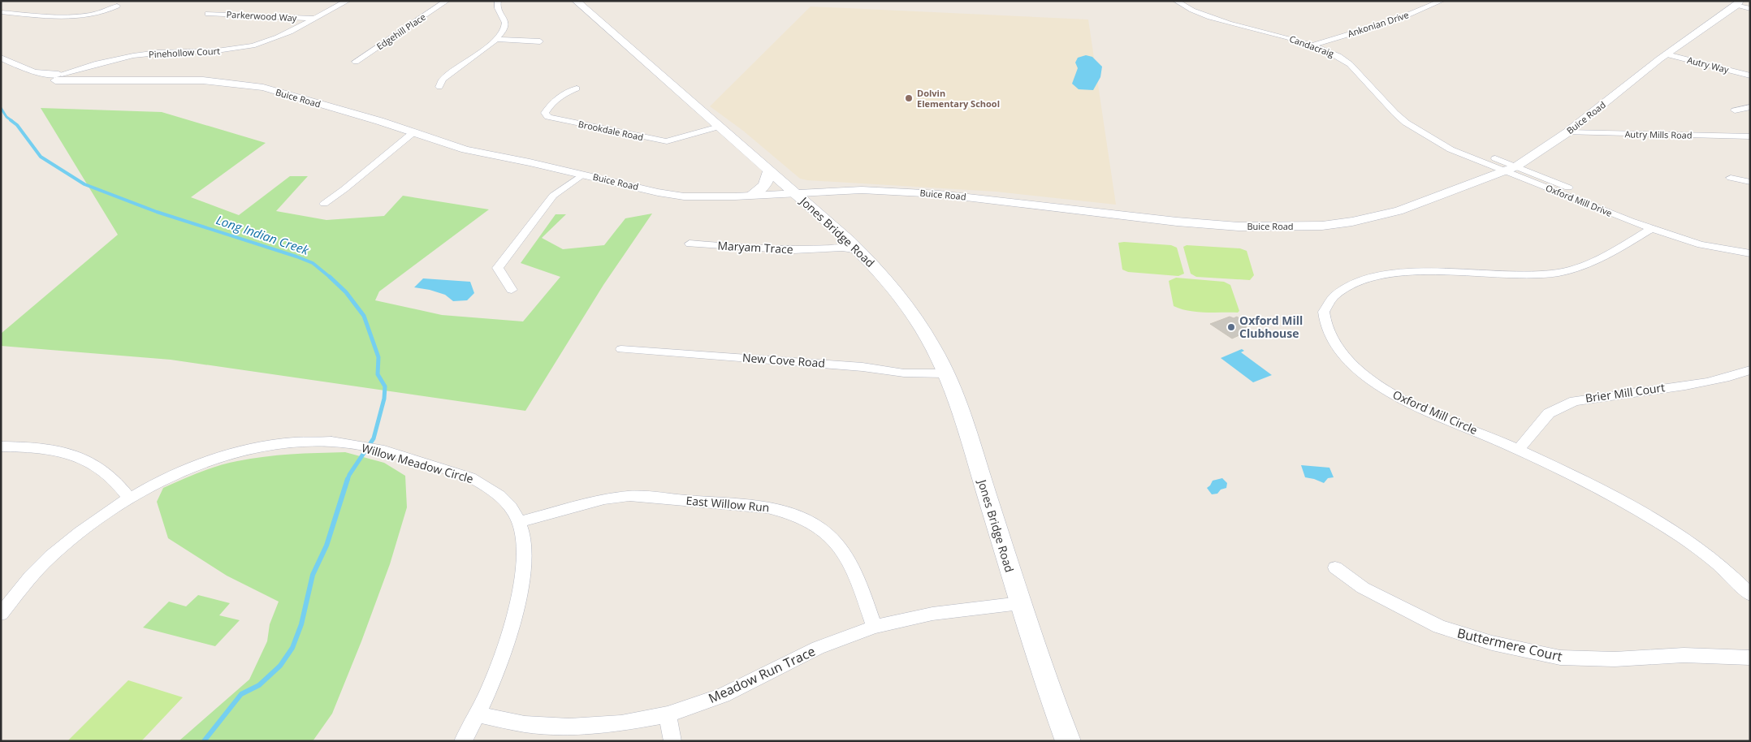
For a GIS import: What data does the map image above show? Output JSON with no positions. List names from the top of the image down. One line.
{"streets":{"main road":["Jones Bridge Road"],"street":["Parkerwood Way","Ankonian Drive","Edgehill Place","Candacraig","Pinehollow Court","Autry Way","Buice Road","Brookdale Road","Autry Mills Road","Oxford Mill Drive","Maryam Trace","New Cove Road","Brier Mill Court","Oxford Mill Circle","Willow Meadow Circle","East Willow Run","Buttermere Court","Meadow Run Trace"]},"crossings":[["Parkerwood Way","Pinehollow Court"],["Ankonian Drive","Candacraig"],["Candacraig","Buice Road"],["Candacraig","Oxford Mill Drive"],["Pinehollow Court","Buice Road"],["Autry Way","Buice Road"],["Buice Road","Autry Mills Road"],["Buice Road","Oxford Mill Drive"],["Buice Road","Jones Bridge Road"],["Brookdale Road","Jones Bridge Road"],["Oxford Mill Drive","Oxford Mill Circle"],["Jones Bridge Road","Maryam Trace"],["Jones Bridge Road","New Cove Road"],["Jones Bridge Road","Meadow Run Trace"],["Brier Mill Court","Oxford Mill Circle"],["Willow Meadow Circle","East Willow Run"],["Willow Meadow Circle","Meadow Run Trace"],["East Willow Run","Meadow Run Trace"]],"water":["Long Indian Creek"],"places":["Dolvin Elementary School","Oxford Mill Clubhouse"]}
